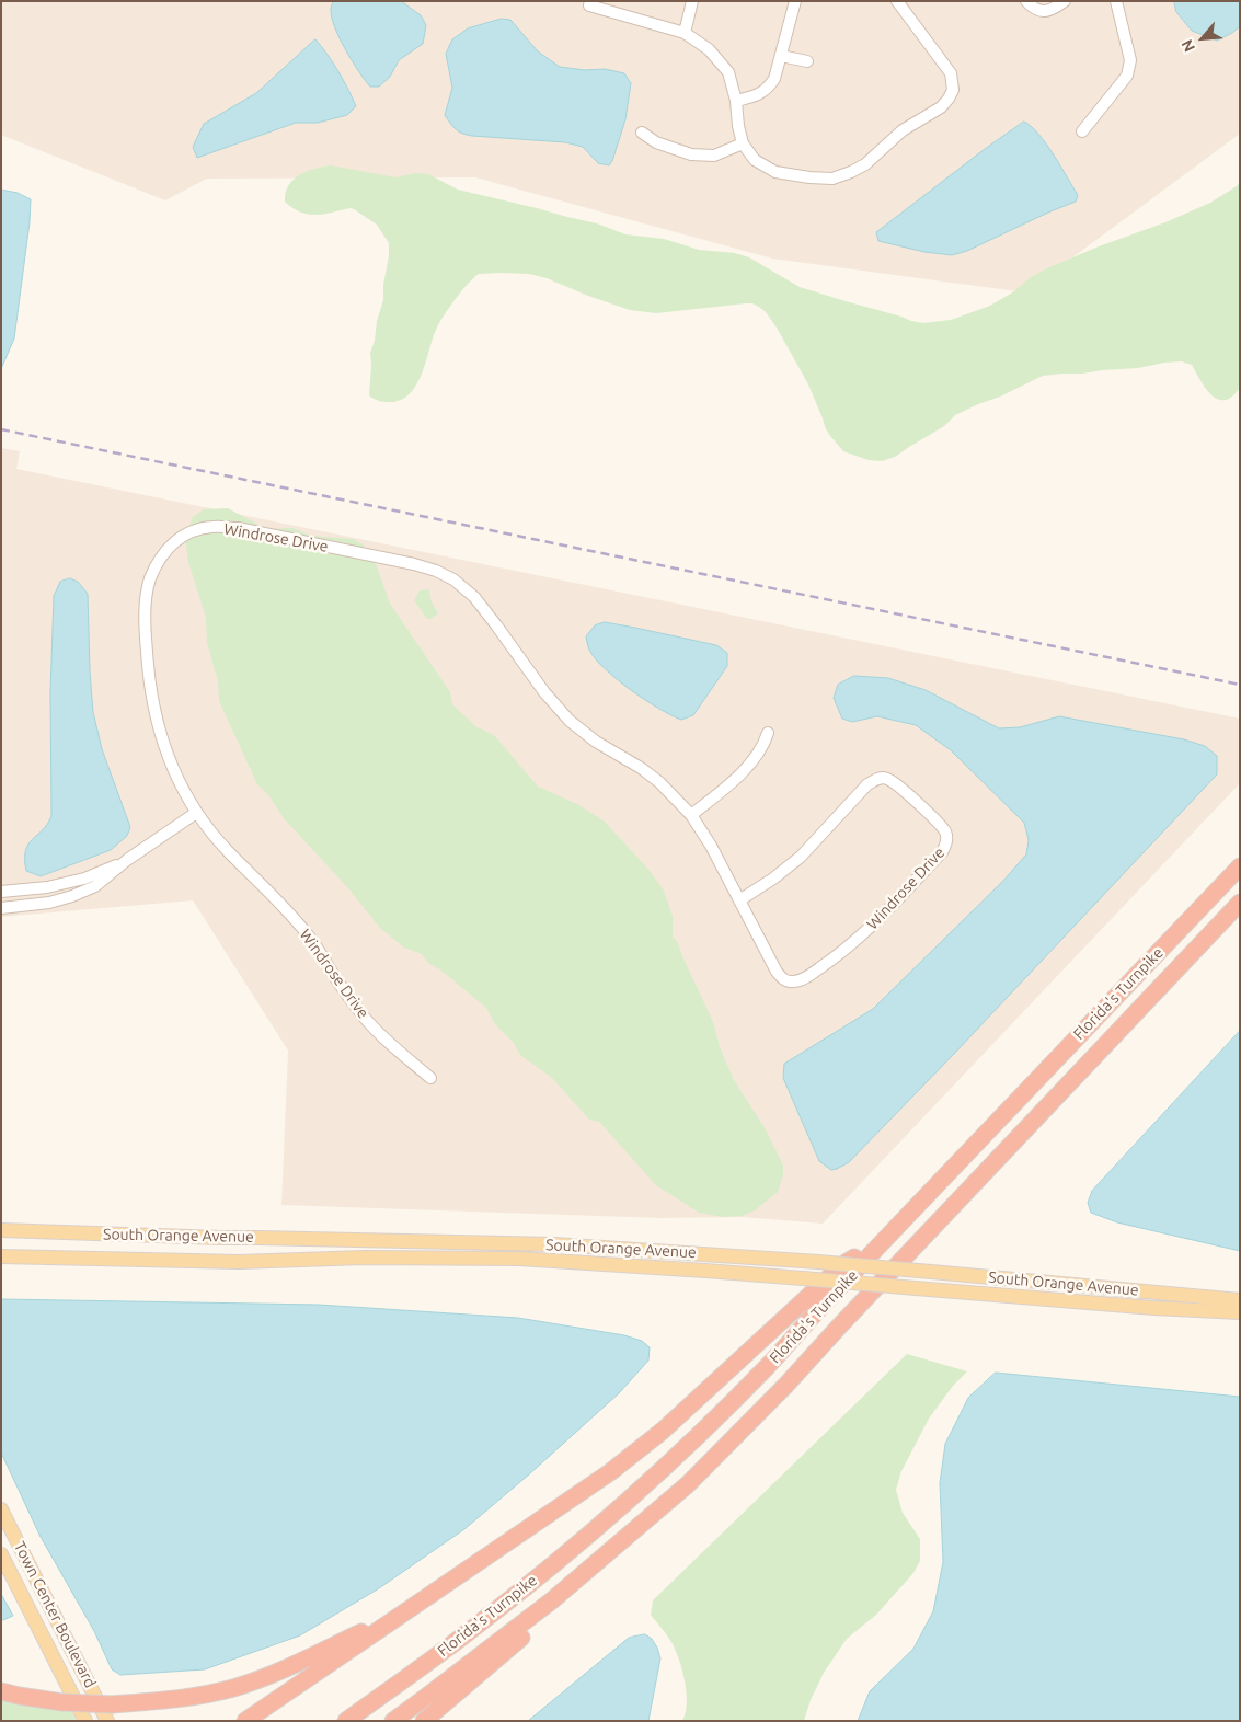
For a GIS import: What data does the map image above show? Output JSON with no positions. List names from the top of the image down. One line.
{"streets":{"highway":["Florida's Turnpike"],"main road":["South Orange Avenue","Town Center Boulevard"],"street":["Windrose Drive"]},"north":"bottom left"}
